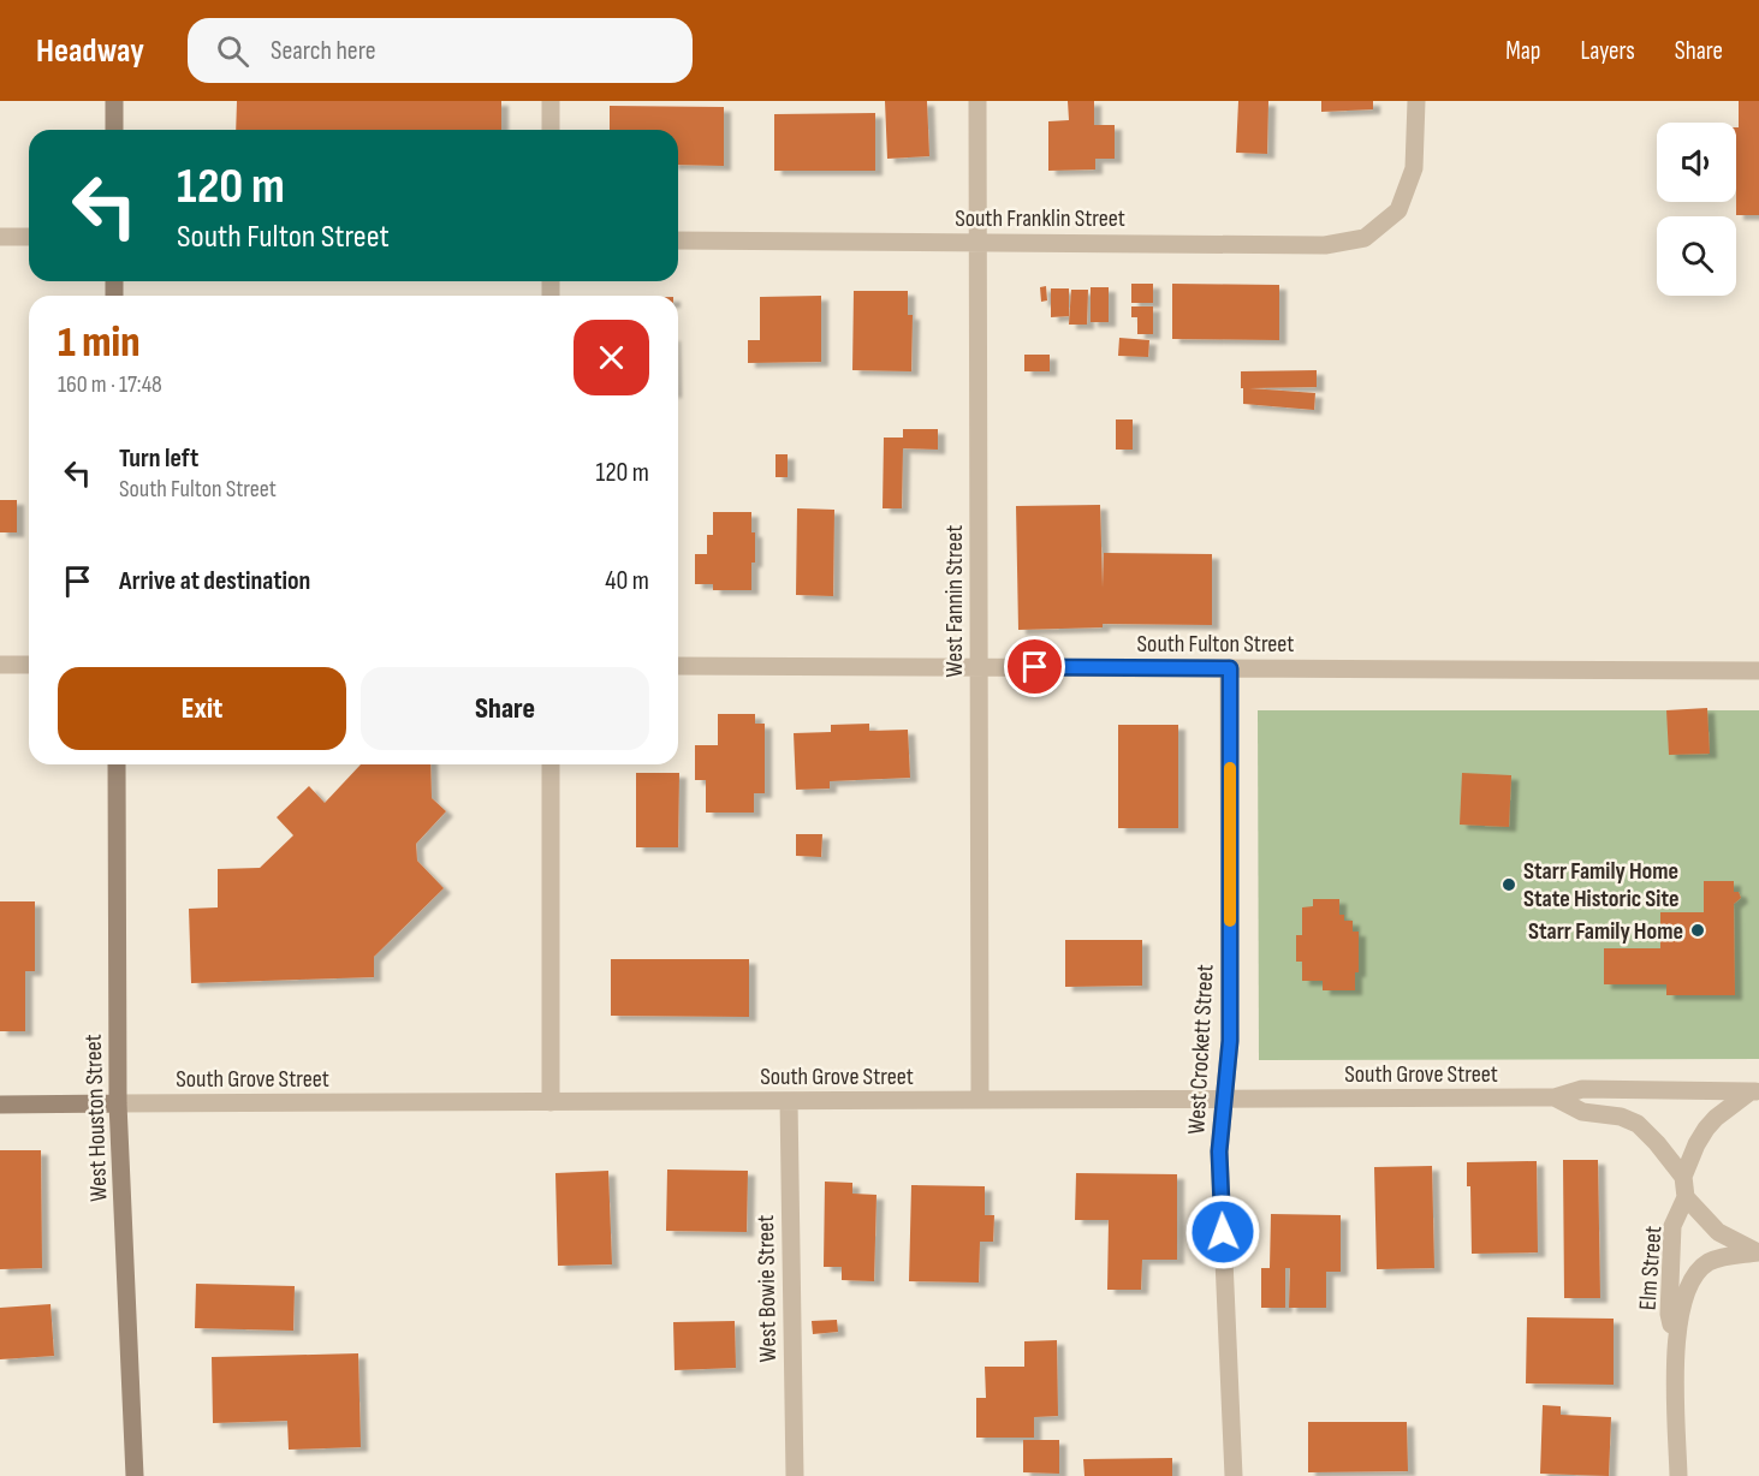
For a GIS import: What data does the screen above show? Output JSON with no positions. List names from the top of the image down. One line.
{"streets":{"main road":["West Houston Street"],"street":["South Franklin Street","West Fannin Street","South Fulton Street","West Crockett Street","South Grove Street","Elm Street","West Bowie Street"]},"crossings":[["South Franklin Street","West Fannin Street"],["West Fannin Street","South Fulton Street"],["West Fannin Street","South Grove Street"],["South Fulton Street","West Crockett Street"],["West Crockett Street","South Grove Street"],["South Grove Street","West Houston Street"],["South Grove Street","West Bowie Street"]],"places":["Starr Family Home State Historic Site","Starr Family Home"],"page":{"header":"Headway","search":"Search here","nav":["Map","Layers","Share"],"turn":["120 m","South Fulton Street"],"heading":["1 min","160 m · 17:48"],"list":[{"name":"Turn left","note":"South Fulton Street","value":"120 m"},{"name":"Arrive at destination","value":"40 m"}],"buttons":["Exit","Share"]}}
